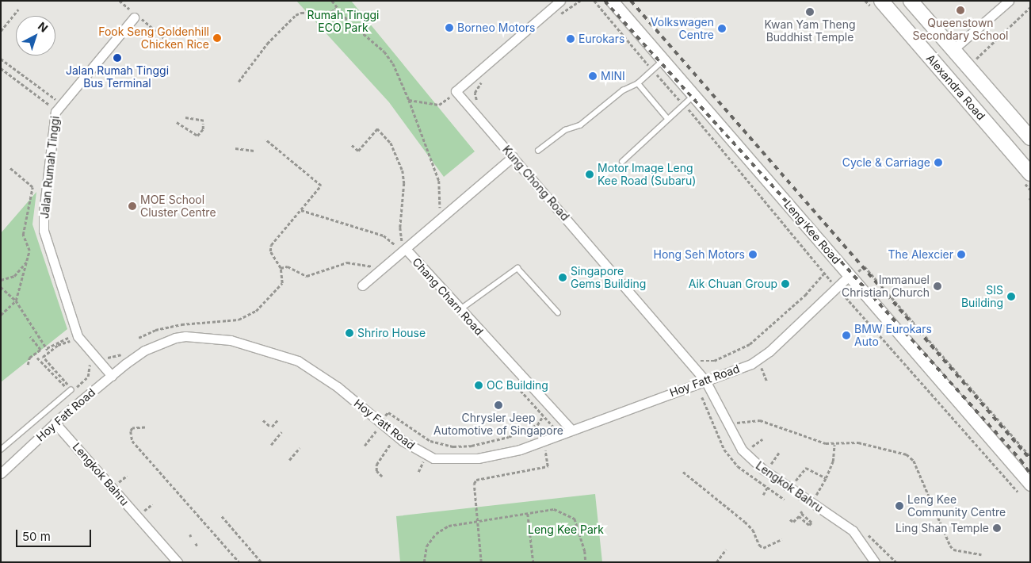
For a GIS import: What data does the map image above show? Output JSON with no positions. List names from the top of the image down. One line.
{"streets":{"main road":["Alexandra Road"],"street":["Jalan Rumah Tinggi","Kung Chong Road","Leng Kee Road","Chang Charn Road","Hoy Fatt Road","Lengkok Bahru"]},"crossings":[["Jalan Rumah Tinggi","Hoy Fatt Road"],["Kung Chong Road","Chang Charn Road"],["Kung Chong Road","Hoy Fatt Road"],["Kung Chong Road","Lengkok Bahru"],["Leng Kee Road","Hoy Fatt Road"],["Chang Charn Road","Hoy Fatt Road"],["Hoy Fatt Road","Lengkok Bahru"]],"parks":["Rumah Tinggi ECO Park","Leng Kee Park"],"places":["Queenstown Secondary School","Kwan Yam Theng Buddhist Temple","Borneo Motors","Volkswagen Centre","Fook Seng Goldenhill Chicken Rice","Eurokars","Jalan Rumah Tinggi Bus Terminal","MINI","Cycle & Carriage","Motor Image Leng Kee Road (Subaru)","MOE School Cluster Centre","Hong Seh Motors","The Alexcier","Singapore Gems Building","Aik Chuan Group","Immanuel Christian Church","SIS Building","Shriro House","BMW Eurokars Auto","OC Building","Chrysler Jeep Automotive of Singapore","Leng Kee Community Centre","Ling Shan Temple"],"scale_bar":"50 m","north":"top right"}
